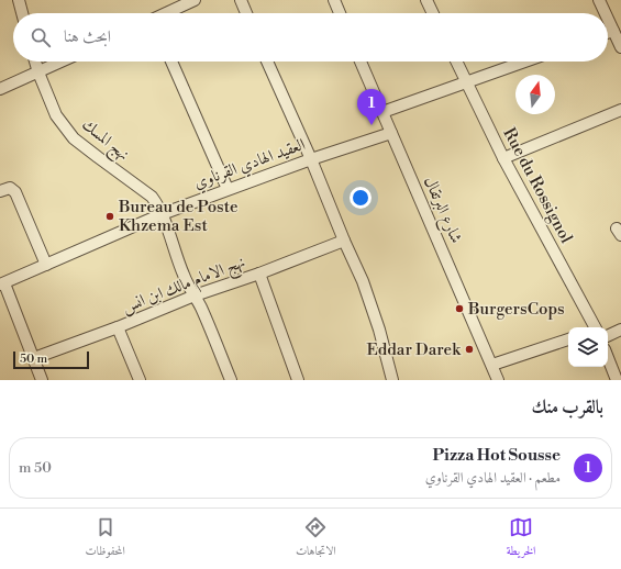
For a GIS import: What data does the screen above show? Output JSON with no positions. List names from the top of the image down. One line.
{"streets":{"street":["نهج المسك","العقيد الهادي القرناوي","Rue du Rossignol","شارع البرتقال","نهج الامام مالك ابن انس"]},"crossings":[["نهج المسك","العقيد الهادي القرناوي"],["نهج المسك","نهج الامام مالك ابن انس"],["العقيد الهادي القرناوي","شارع البرتقال"]],"places":["Bureau de Poste Khzema Est","BurgersCops","Eddar Darek"],"scale_bar":"50 m","north":"top","page":{"search":"ابحث هنا","pins":"1","scale":"50 m","heading":"بالقرب منك","list":[{"mark":"1","name":"Pizza Hot Sousse","note":"مطعم · العقيد الهادي القرناوي","value":"50 m"}],"nav":["الخريطة","الاتجاهات","المحفوظات"]}}
